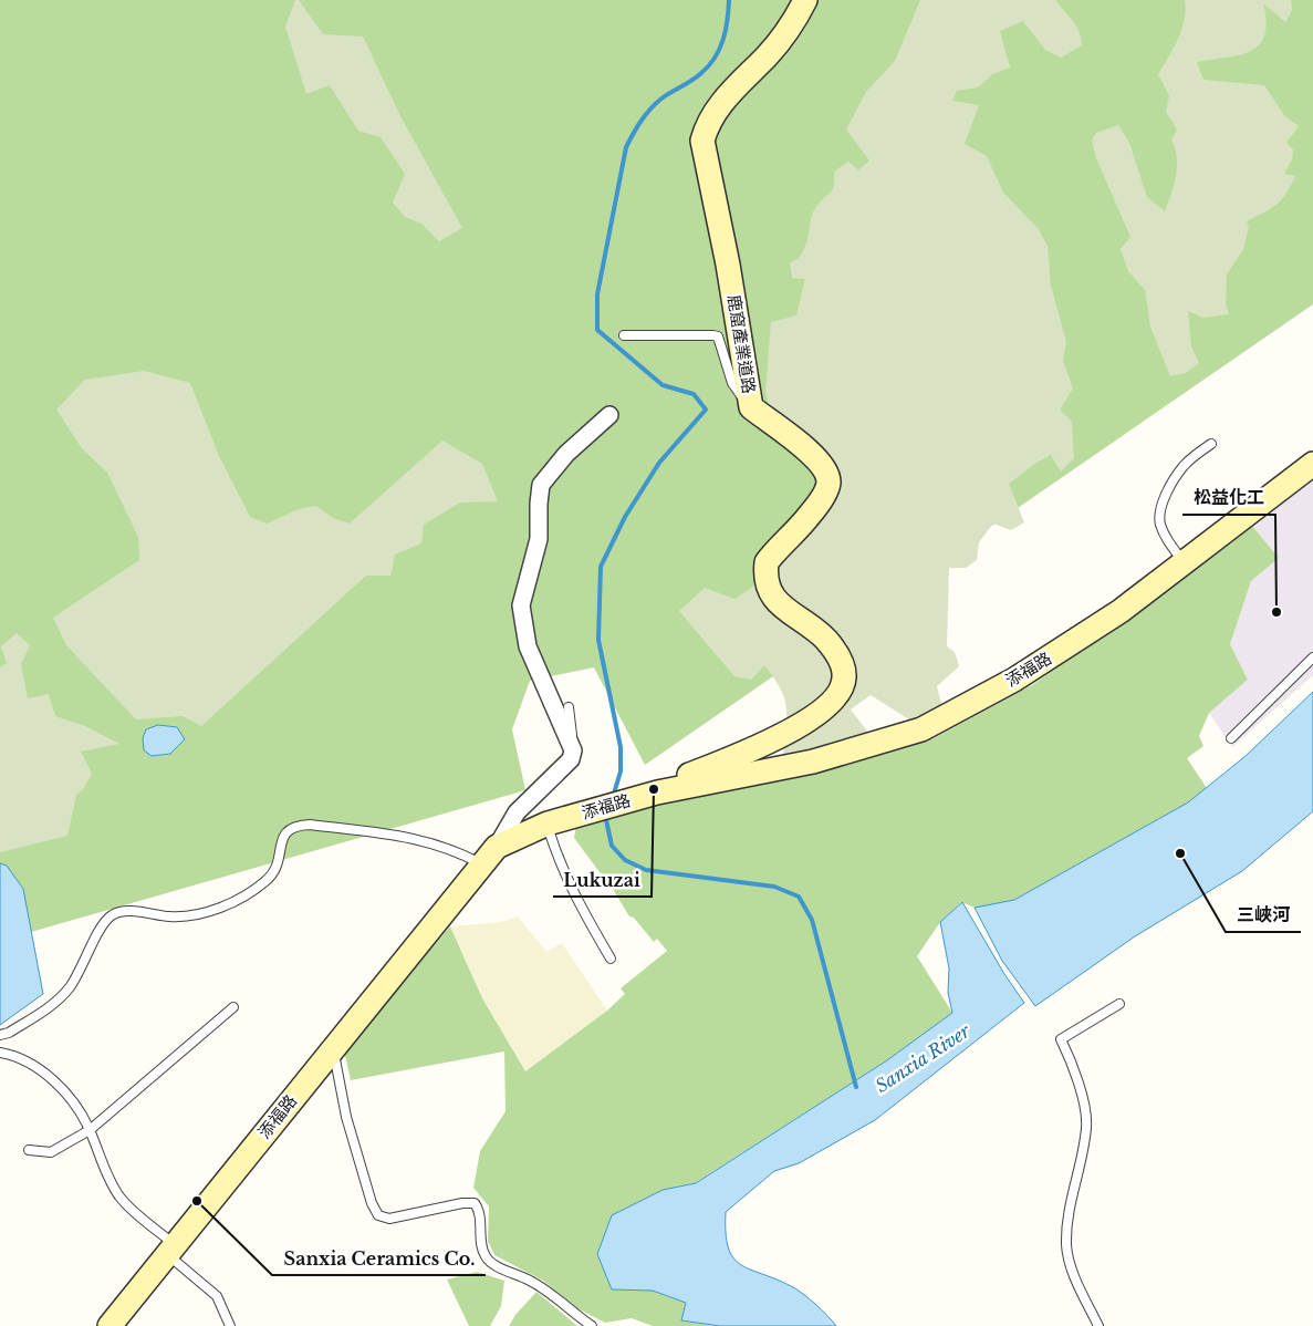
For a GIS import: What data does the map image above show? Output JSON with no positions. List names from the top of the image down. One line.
{"streets":{"street":["鹿窟產業道路","添福路"]},"crossings":[["鹿窟產業道路","添福路"]],"water":["Sanxia River"],"places":["松益化工","Lukuzai","三峽河","Sanxia Ceramics Co."]}
